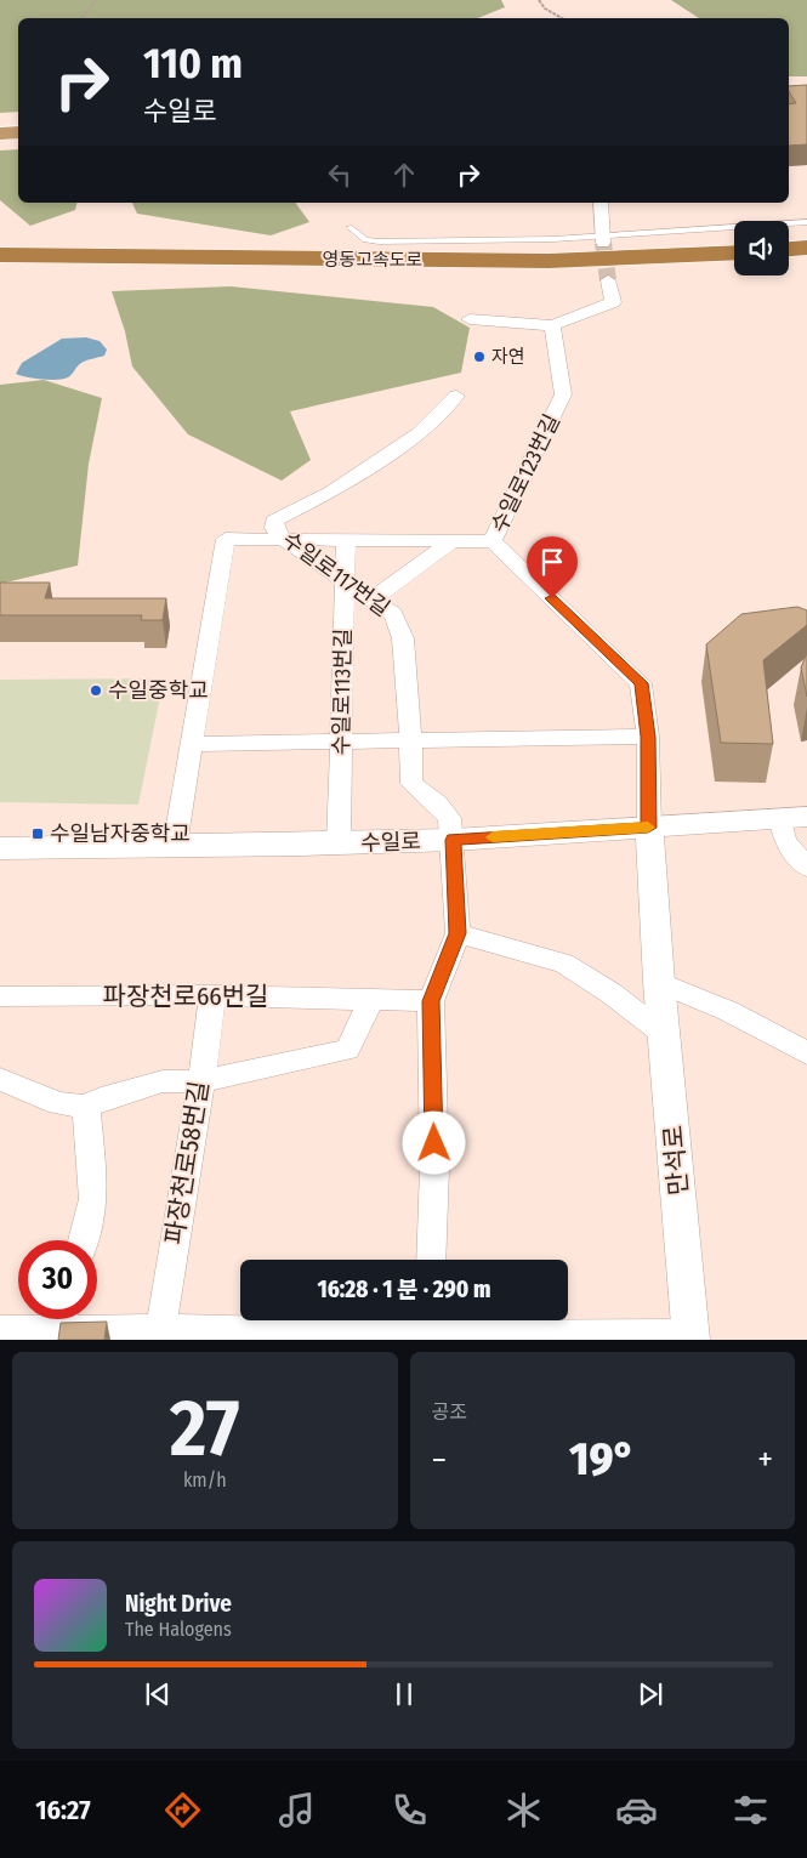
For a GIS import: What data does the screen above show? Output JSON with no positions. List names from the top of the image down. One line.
{"streets":{"highway":["영동고속도로"],"street":["수일로123번길","수일로117번길","수일로113번길","수일로","파장천로66번길","만석로","파장천로58번길"]},"crossings":[["수일로123번길","수일로"],["수일로123번길","만석로"],["수일로117번길","수일로113번길"],["수일로117번길","수일로"],["수일로113번길","수일로"],["수일로","만석로"],["파장천로66번길","파장천로58번길"]],"places":{"other":["자연","수일중학교"],"transit":["수일남자중학교"]},"page":{"turn":["110 m","수일로"],"limit":"30","trip":"16:28 · 1 분 · 290 m","tile":[["27","km/h"],"공조"],"heat":["−","19°","+"],"song":["Night Drive","The Halogens"],"tabs":"16:27"}}
